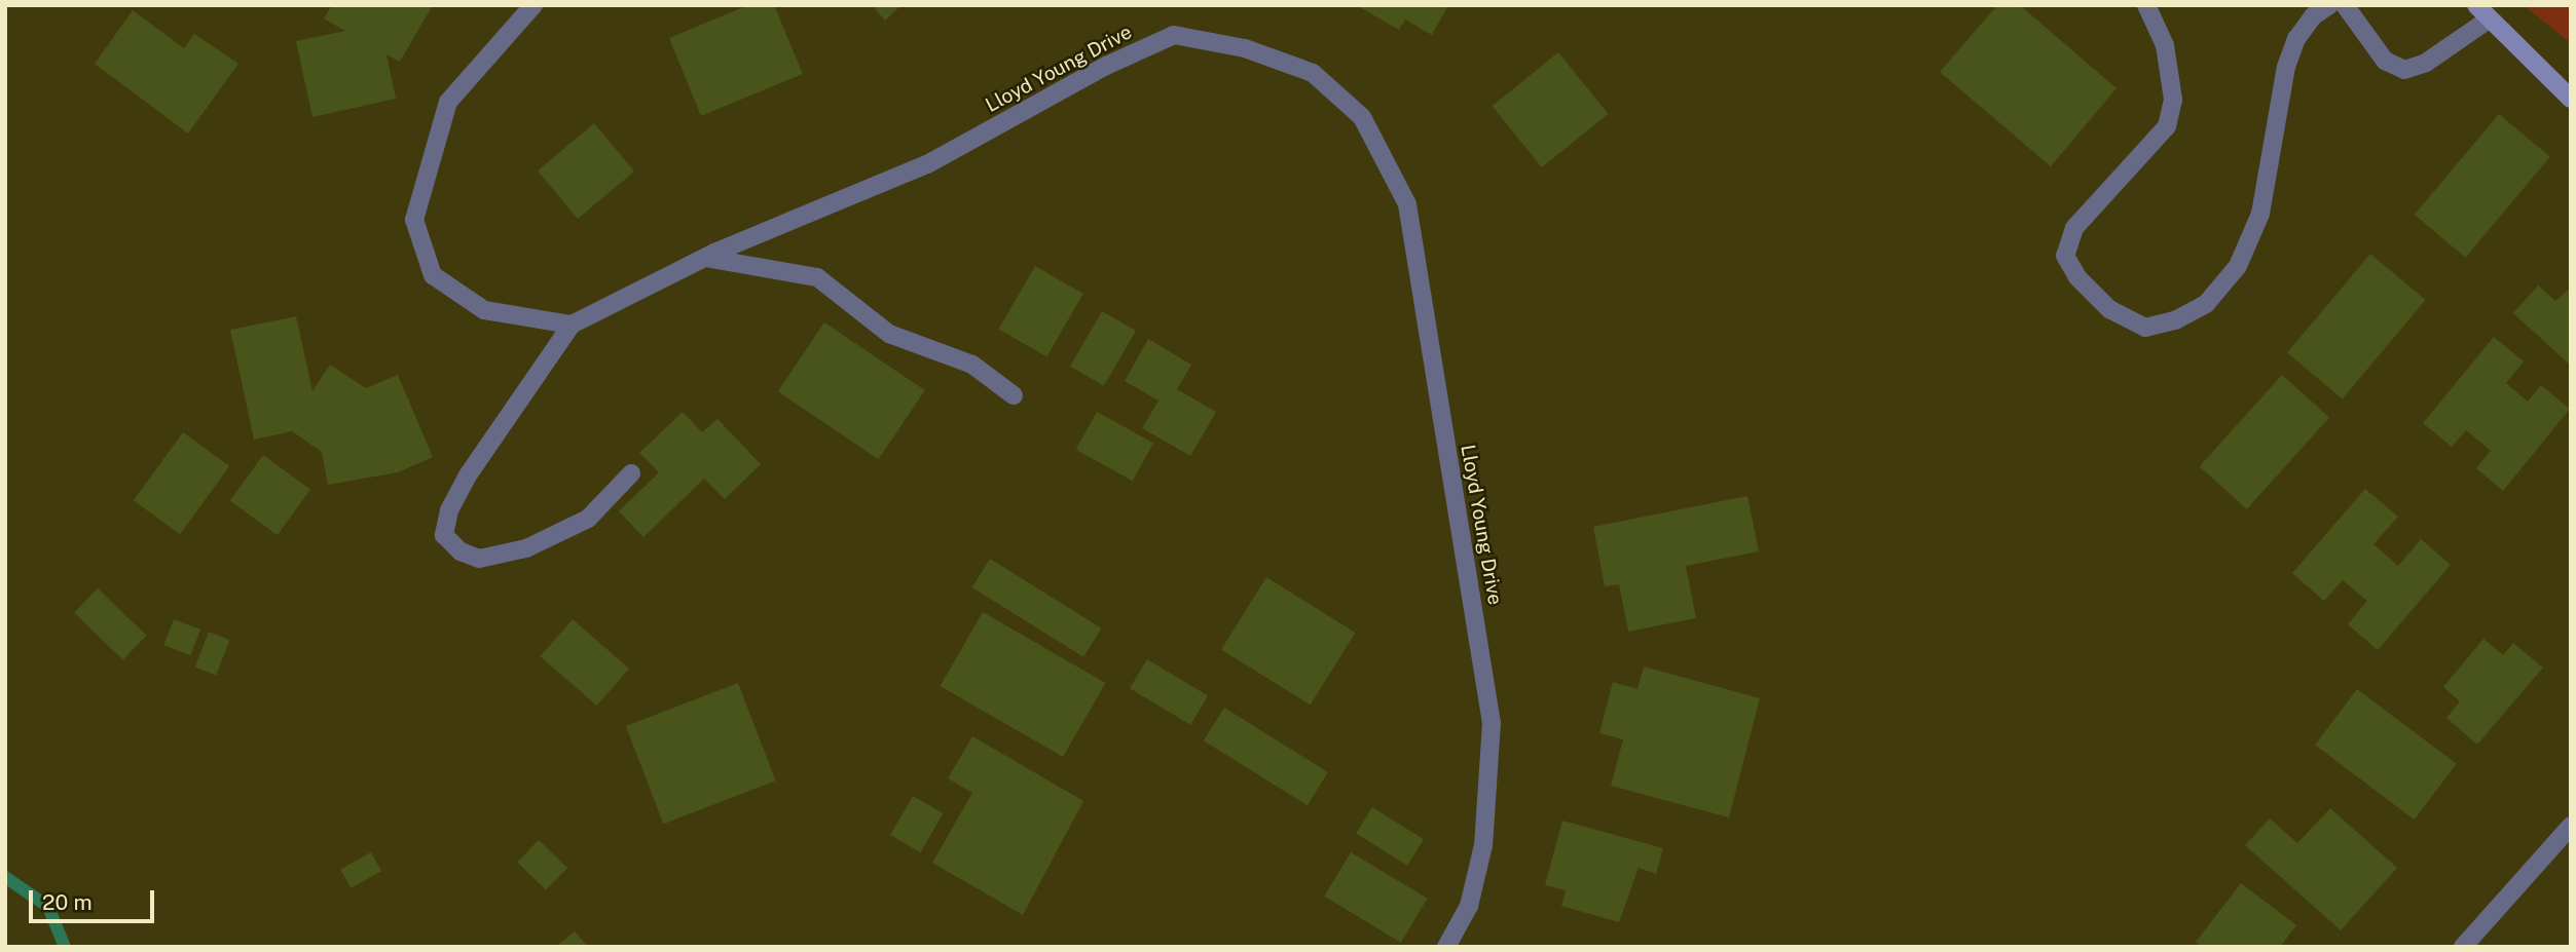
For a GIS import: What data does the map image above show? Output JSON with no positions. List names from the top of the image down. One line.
{"streets":{"street":["Lloyd Young Drive"]},"scale_bar":"20 m"}
